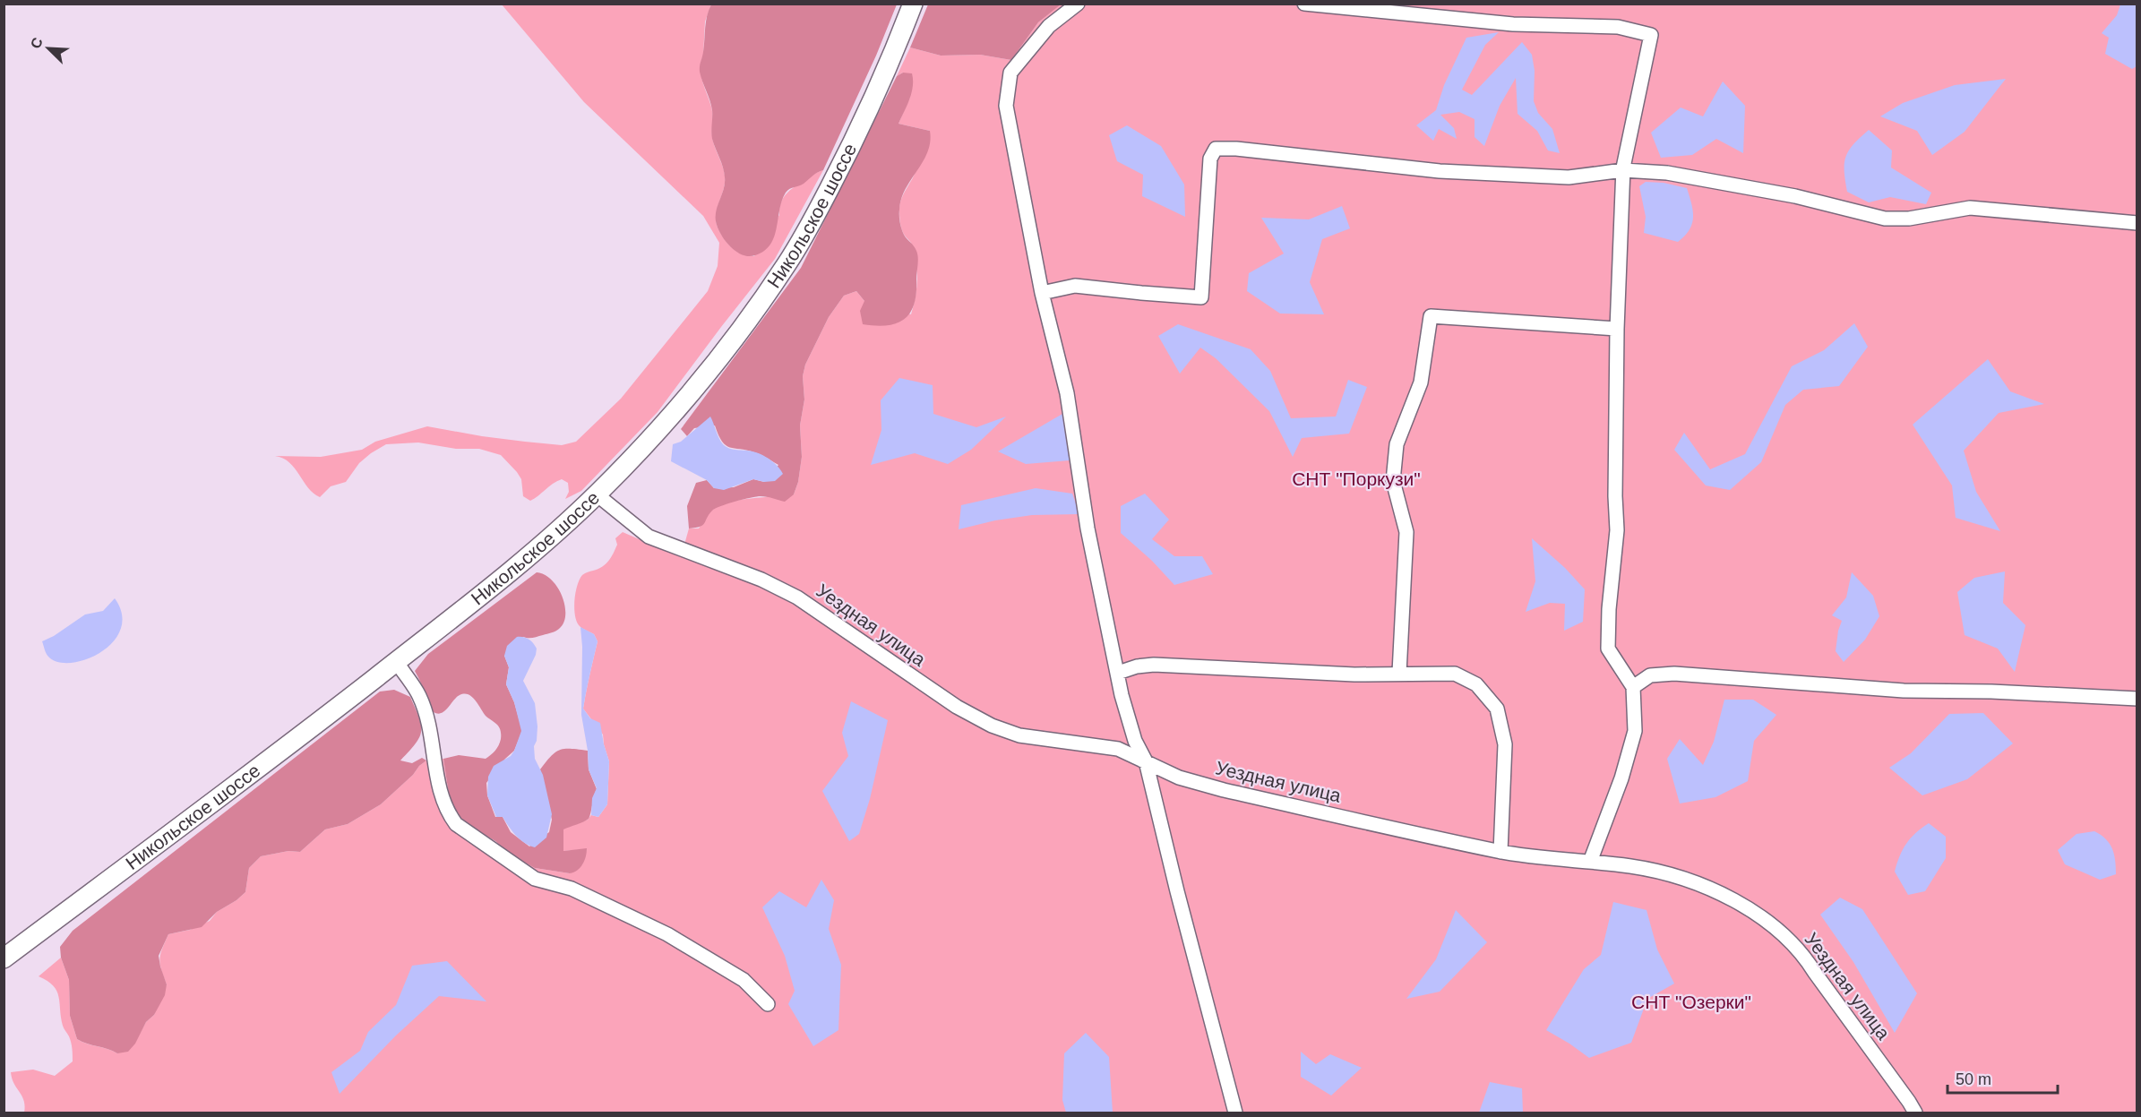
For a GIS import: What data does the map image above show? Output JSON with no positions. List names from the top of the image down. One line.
{"streets":{"main road":["Никольское шоссе"],"street":["Уездная улица"]},"crossings":[["Никольское шоссе","Уездная улица"]],"parks":["СНТ \"Поркузи\"","СНТ \"Озерки\""],"scale_bar":"50 m","north":"top left"}
